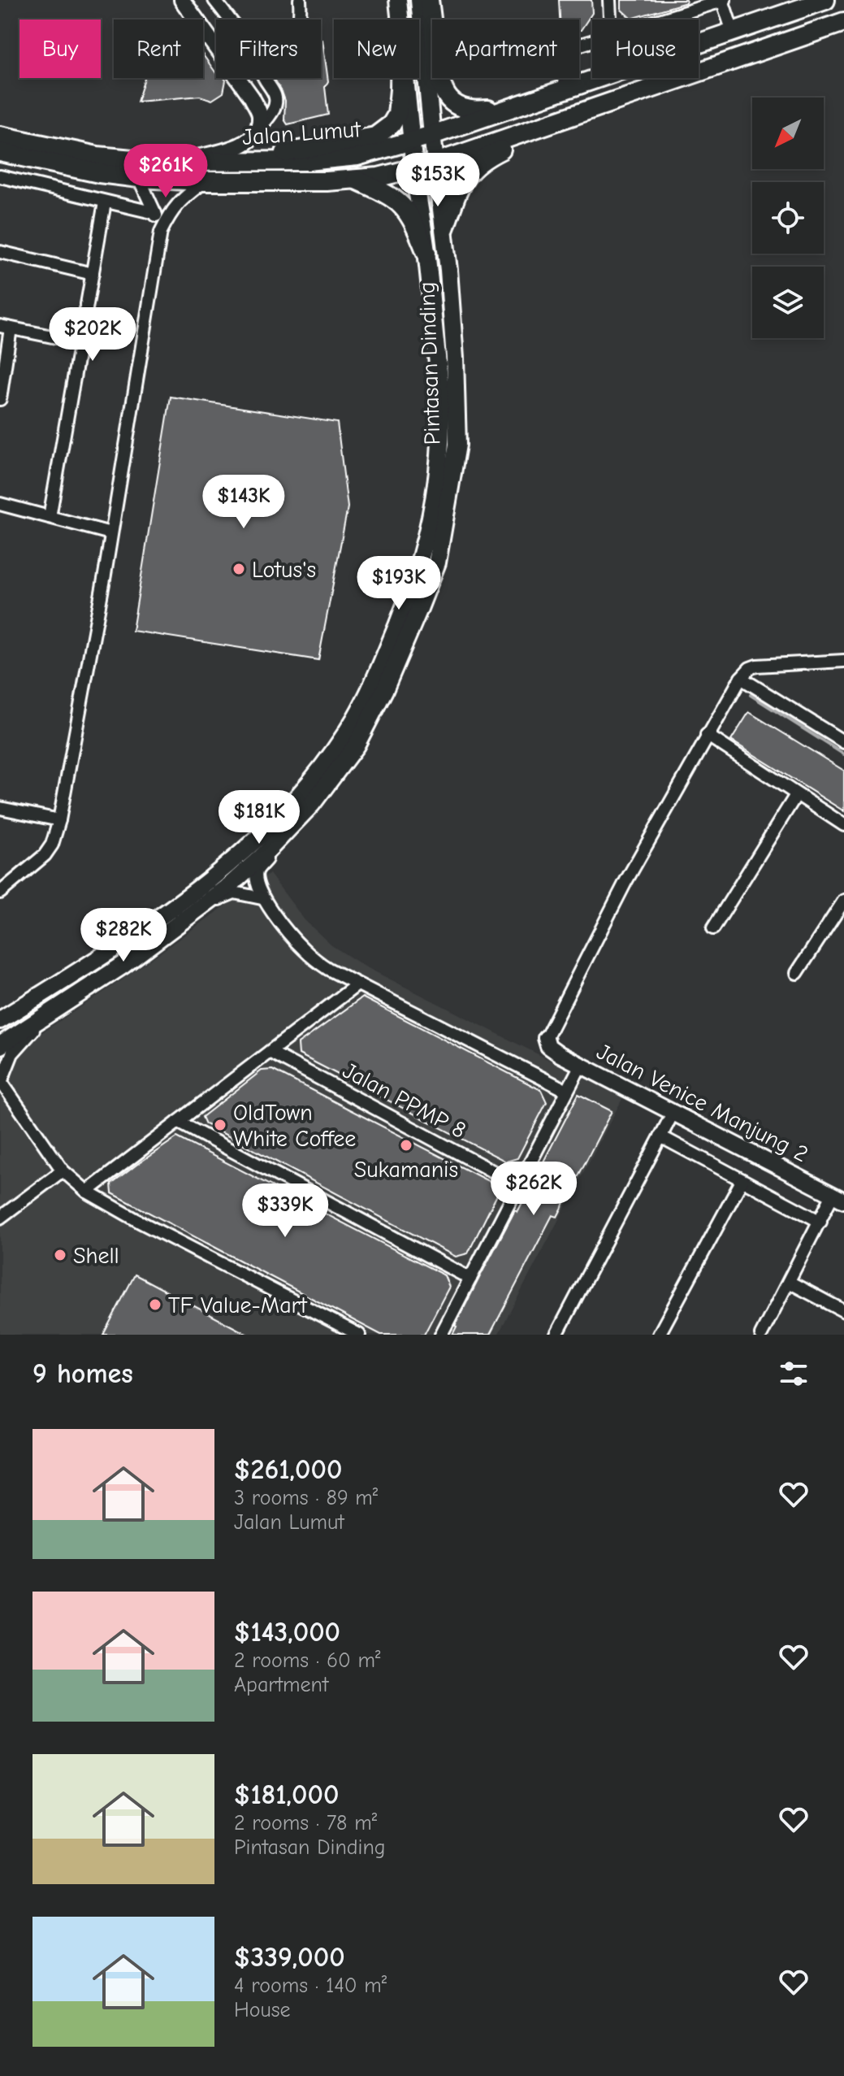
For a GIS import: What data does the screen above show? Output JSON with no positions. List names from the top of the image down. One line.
{"streets":{"main road":["Jalan Lumut","Pintasan Dinding"],"street":["Jalan PPMP 8","Jalan Venice Manjung 2"]},"crossings":[["Jalan Lumut","Pintasan Dinding"]],"places":["Lotus's","OldTown White Coffee","Sukamanis","Shell","TF Value-Mart"],"north":"bottom left","page":{"chip":["Buy","Rent","Filters","New","Apartment","House"],"price":["$261K","$153K","$202K","$143K","$193K","$181K","$282K","$262K","$339K"],"heading":"9 homes","list":[{"name":"$261,000","note":"3 rooms · 89 m² · Jalan Lumut"},{"name":"$143,000","note":"2 rooms · 60 m² · Apartment"},{"name":"$181,000","note":"2 rooms · 78 m² · Pintasan Dinding"},{"name":"$339,000","note":"4 rooms · 140 m² · House"}]}}
